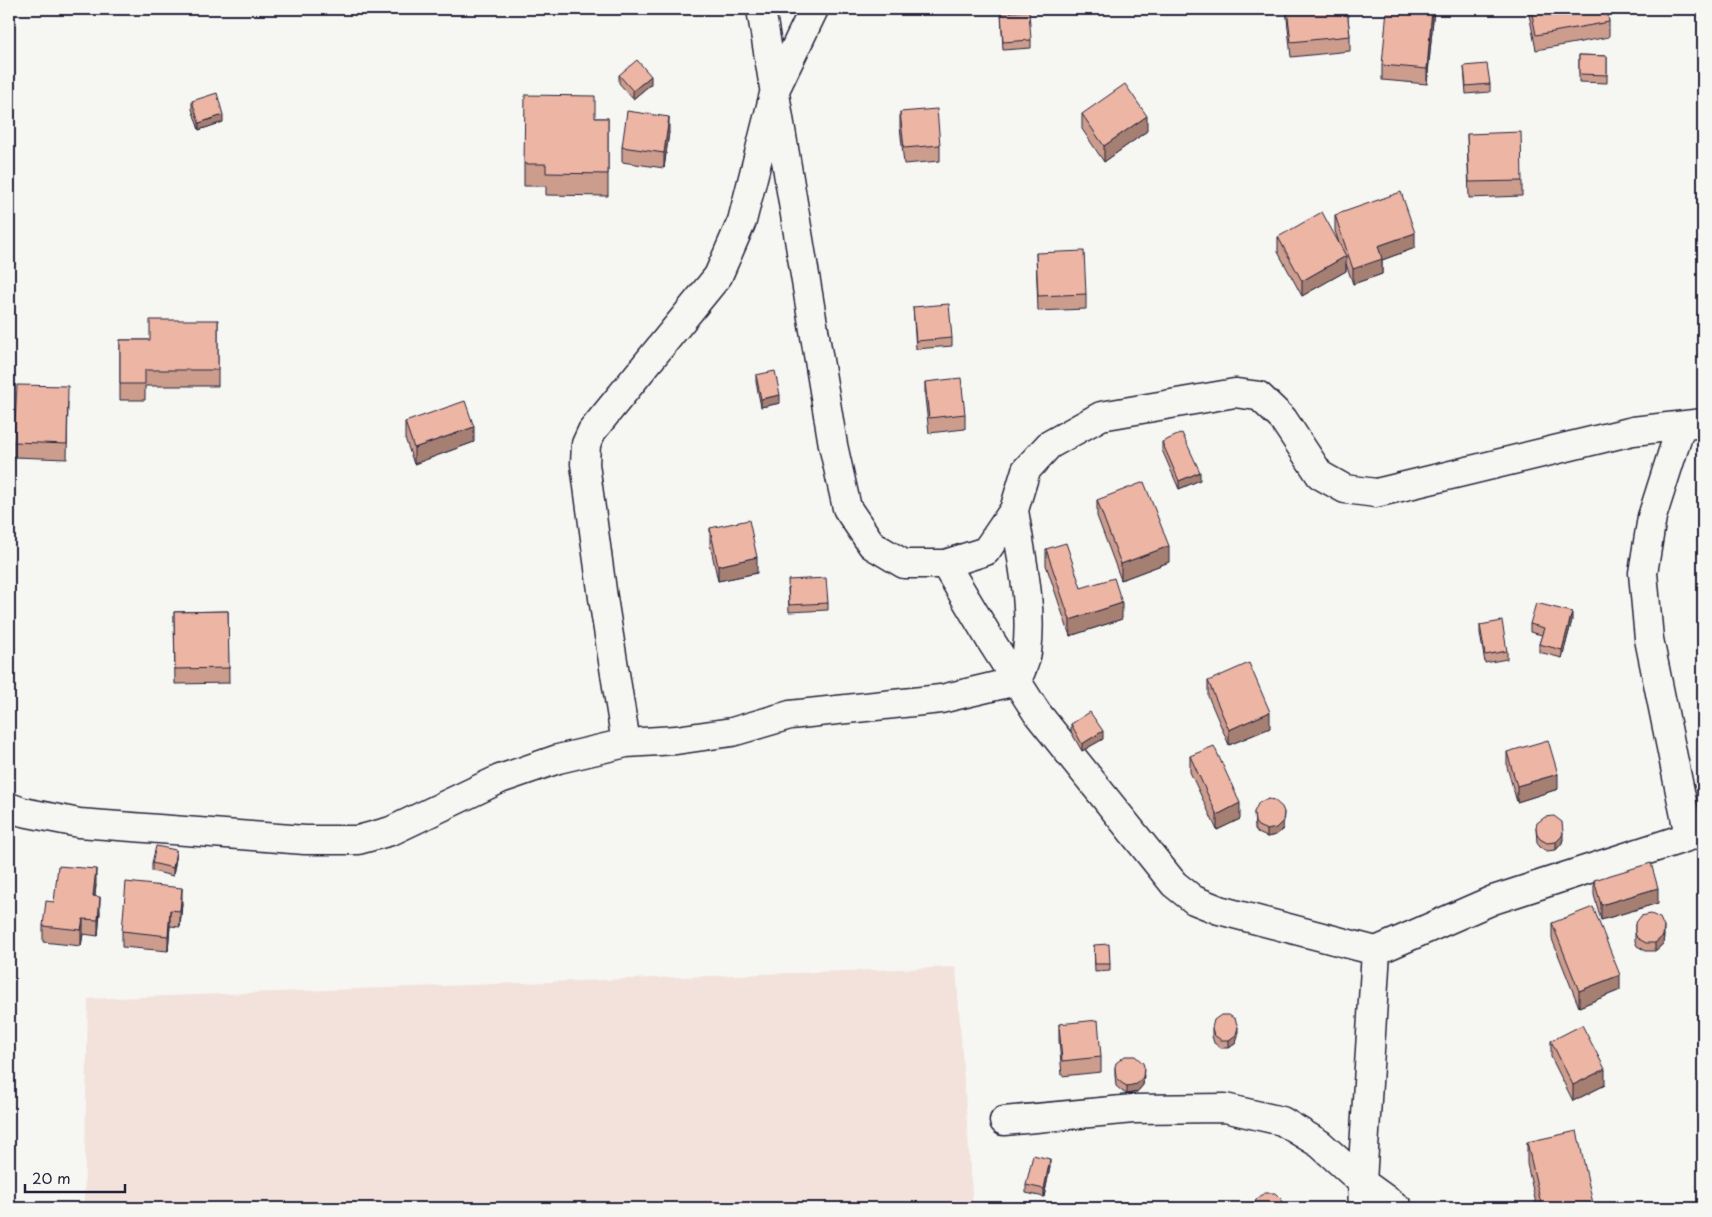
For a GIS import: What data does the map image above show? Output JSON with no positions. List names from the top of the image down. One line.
{"scale_bar":"20 m"}
